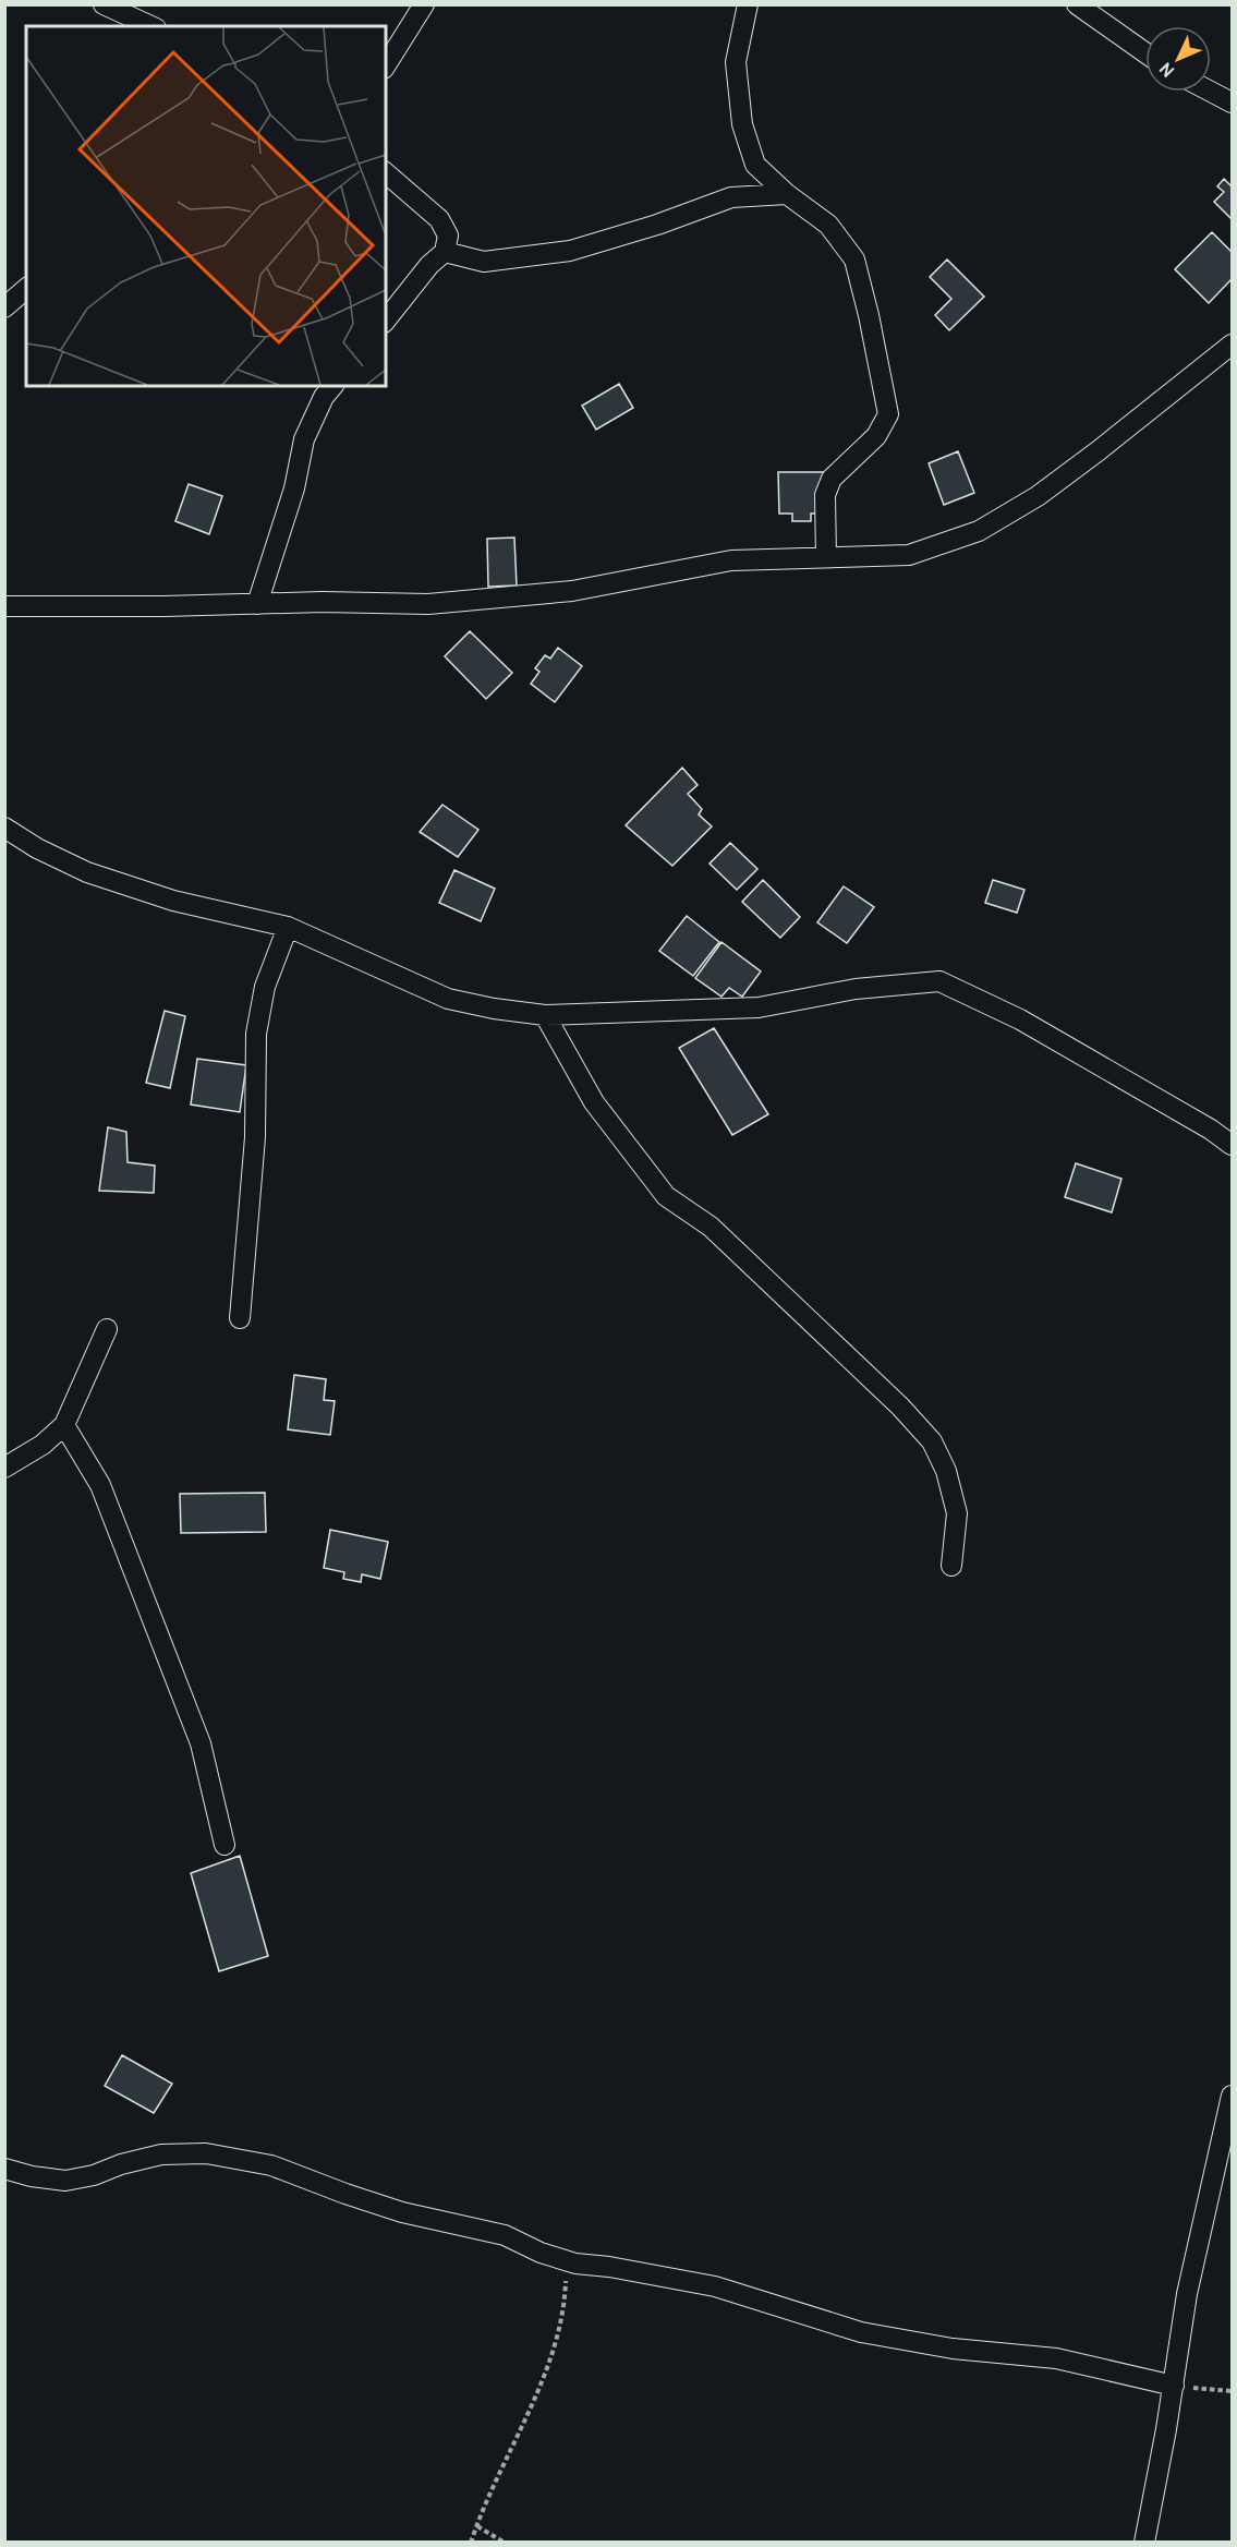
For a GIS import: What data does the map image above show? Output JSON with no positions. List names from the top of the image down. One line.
{"north":"bottom left"}
